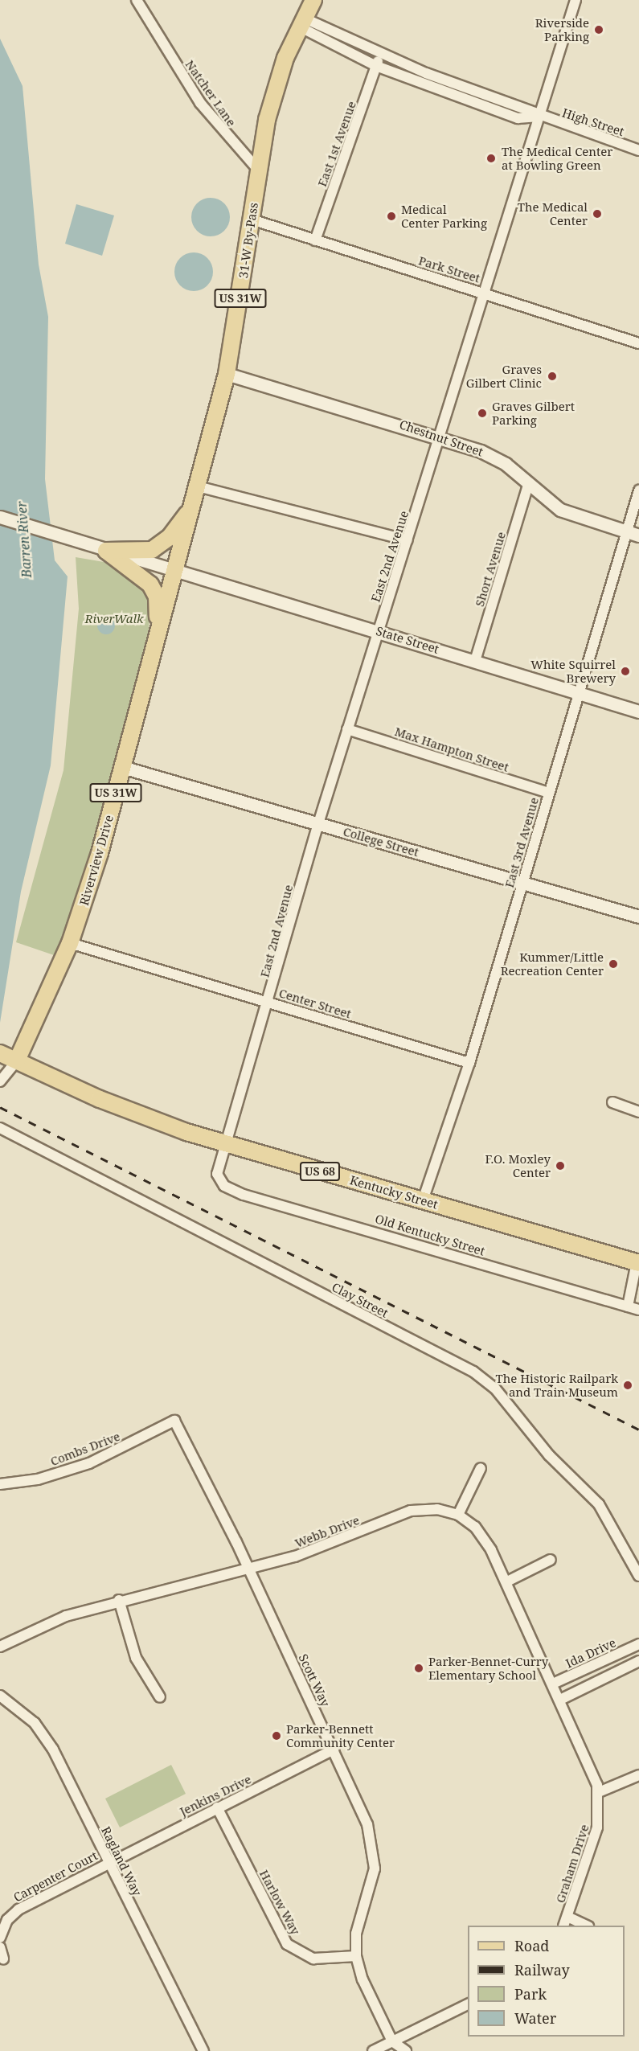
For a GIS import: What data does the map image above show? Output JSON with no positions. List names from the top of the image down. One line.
{"streets":{"main road":["31-W By-Pass","US 31W","Riverview Drive","US 68","Kentucky Street"],"street":["Natcher Lane","High Street","East 1st Avenue","Park Street","Chestnut Street","East 2nd Avenue","Short Avenue","State Street","Max Hampton Street","College Street","East 3rd Avenue","Center Street","Old Kentucky Street","Clay Street","Combs Drive","Webb Drive","Ida Drive","Scott Way","Jenkins Drive","Ragland Way","Graham Drive","Carpenter Court","Harlow Way"]},"crossings":[["Natcher Lane","31-W By-Pass"],["High Street","East 1st Avenue"],["High Street","31-W By-Pass"],["High Street","East 2nd Avenue"],["East 1st Avenue","Park Street"],["31-W By-Pass","Park Street"],["31-W By-Pass","Chestnut Street"],["31-W By-Pass","State Street"],["31-W By-Pass","Riverview Drive"],["Park Street","East 2nd Avenue"],["Chestnut Street","East 2nd Avenue"],["Chestnut Street","Short Avenue"],["Chestnut Street","East 3rd Avenue"],["East 2nd Avenue","State Street"],["East 2nd Avenue","Max Hampton Street"],["East 2nd Avenue","College Street"],["East 2nd Avenue","Center Street"],["East 2nd Avenue","Kentucky Street"],["East 2nd Avenue","Old Kentucky Street"],["Short Avenue","State Street"],["State Street","East 3rd Avenue"],["State Street","Riverview Drive"],["Max Hampton Street","East 3rd Avenue"],["College Street","East 3rd Avenue"],["College Street","Riverview Drive"],["East 3rd Avenue","Center Street"],["East 3rd Avenue","Kentucky Street"],["Riverview Drive","Center Street"],["Riverview Drive","Kentucky Street"],["Combs Drive","Scott Way"],["Webb Drive","Ida Drive"],["Webb Drive","Scott Way"],["Webb Drive","Graham Drive"],["Scott Way","Jenkins Drive"],["Scott Way","Harlow Way"],["Jenkins Drive","Ragland Way"],["Jenkins Drive","Carpenter Court"],["Jenkins Drive","Harlow Way"],["Ragland Way","Carpenter Court"]],"water":["Barren River"],"parks":["RiverWalk"],"places":["Riverside Parking","The Medical Center at Bowling Green","The Medical Center","Medical Center Parking","Graves Gilbert Clinic","Graves Gilbert Parking","White Squirrel Brewery","Kummer/Little Recreation Center","F.O. Moxley Center","The Historic Railpark and Train Museum","Parker-Bennet-Curry Elementary School","Parker-Bennett Community Center"],"legend":["Road","Railway","Park","Water"]}
